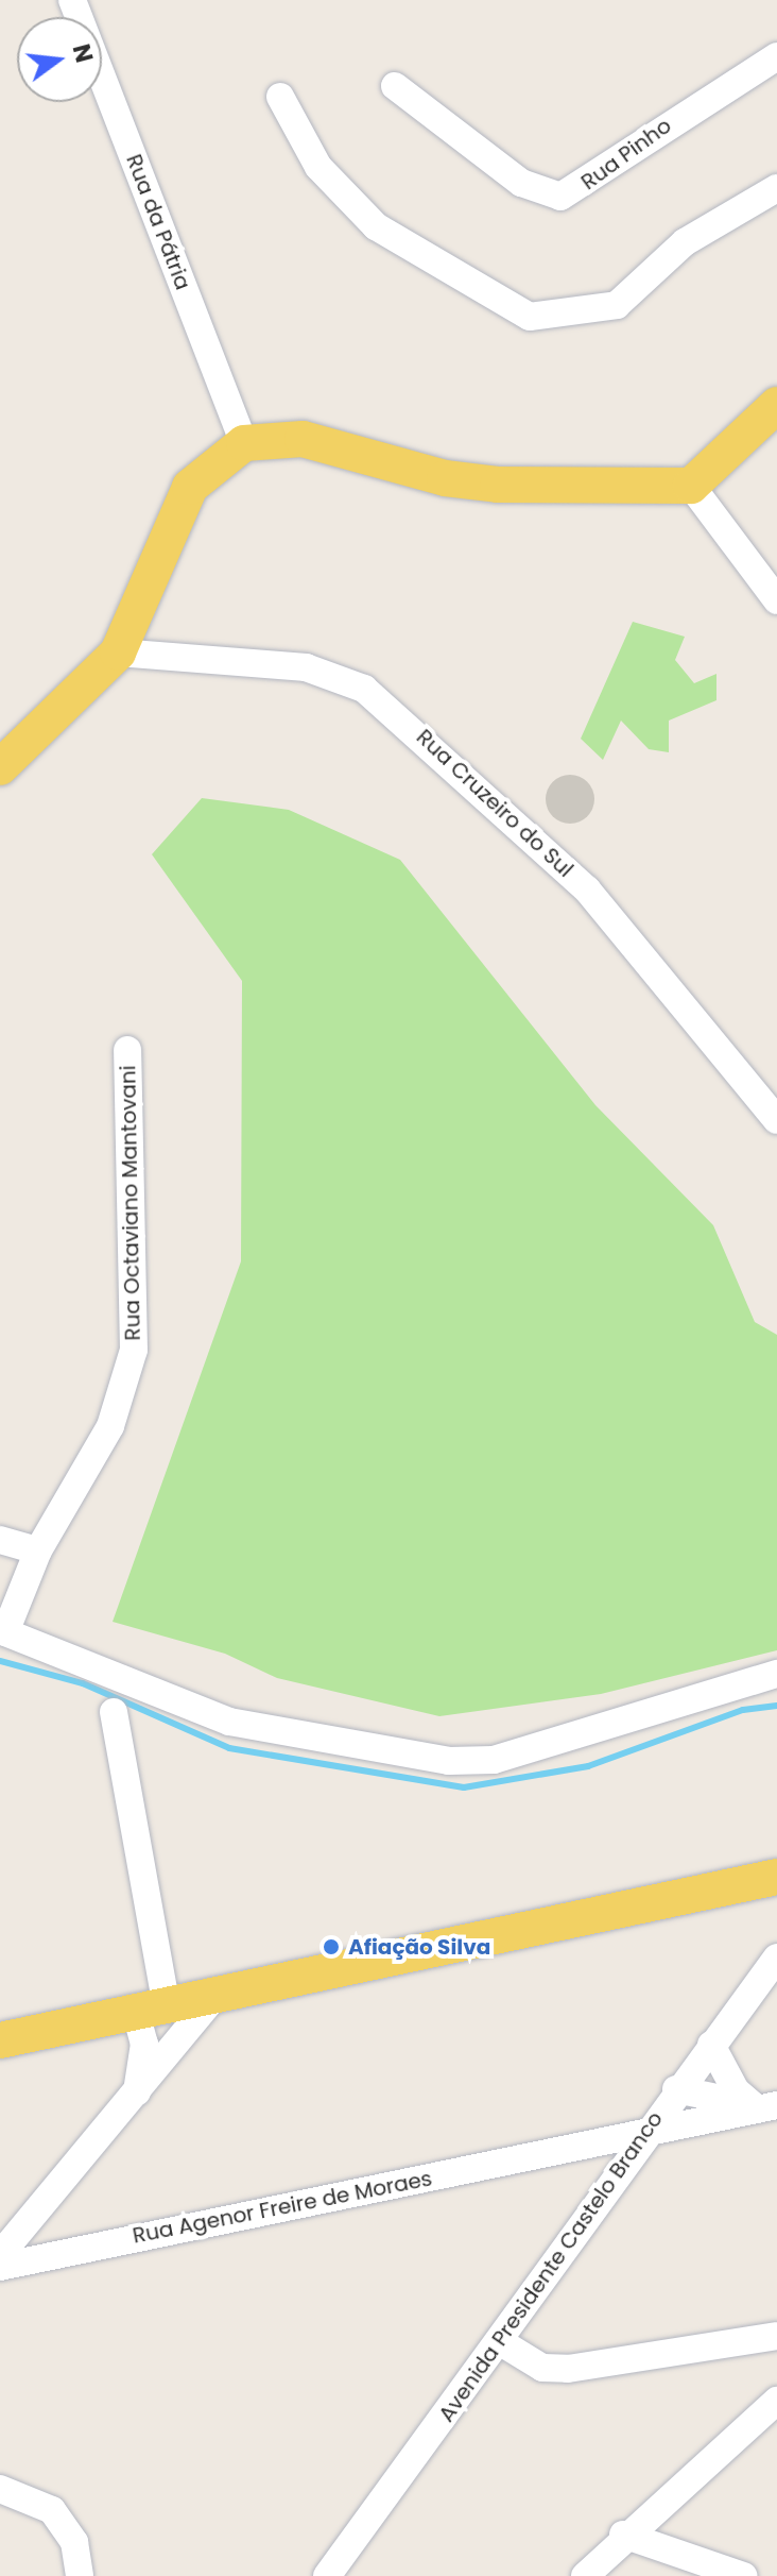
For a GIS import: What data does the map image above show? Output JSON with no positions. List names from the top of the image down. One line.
{"streets":{"street":["Rua Pinho","Rua da Pátria","Rua Cruzeiro do Sul","Rua Octaviano Mantovani","Rua Agenor Freire de Moraes","Avenida Presidente Castelo Branco"]},"crossings":[["Rua Agenor Freire de Moraes","Avenida Presidente Castelo Branco"]],"places":["Afiação Silva"],"north":"right"}
